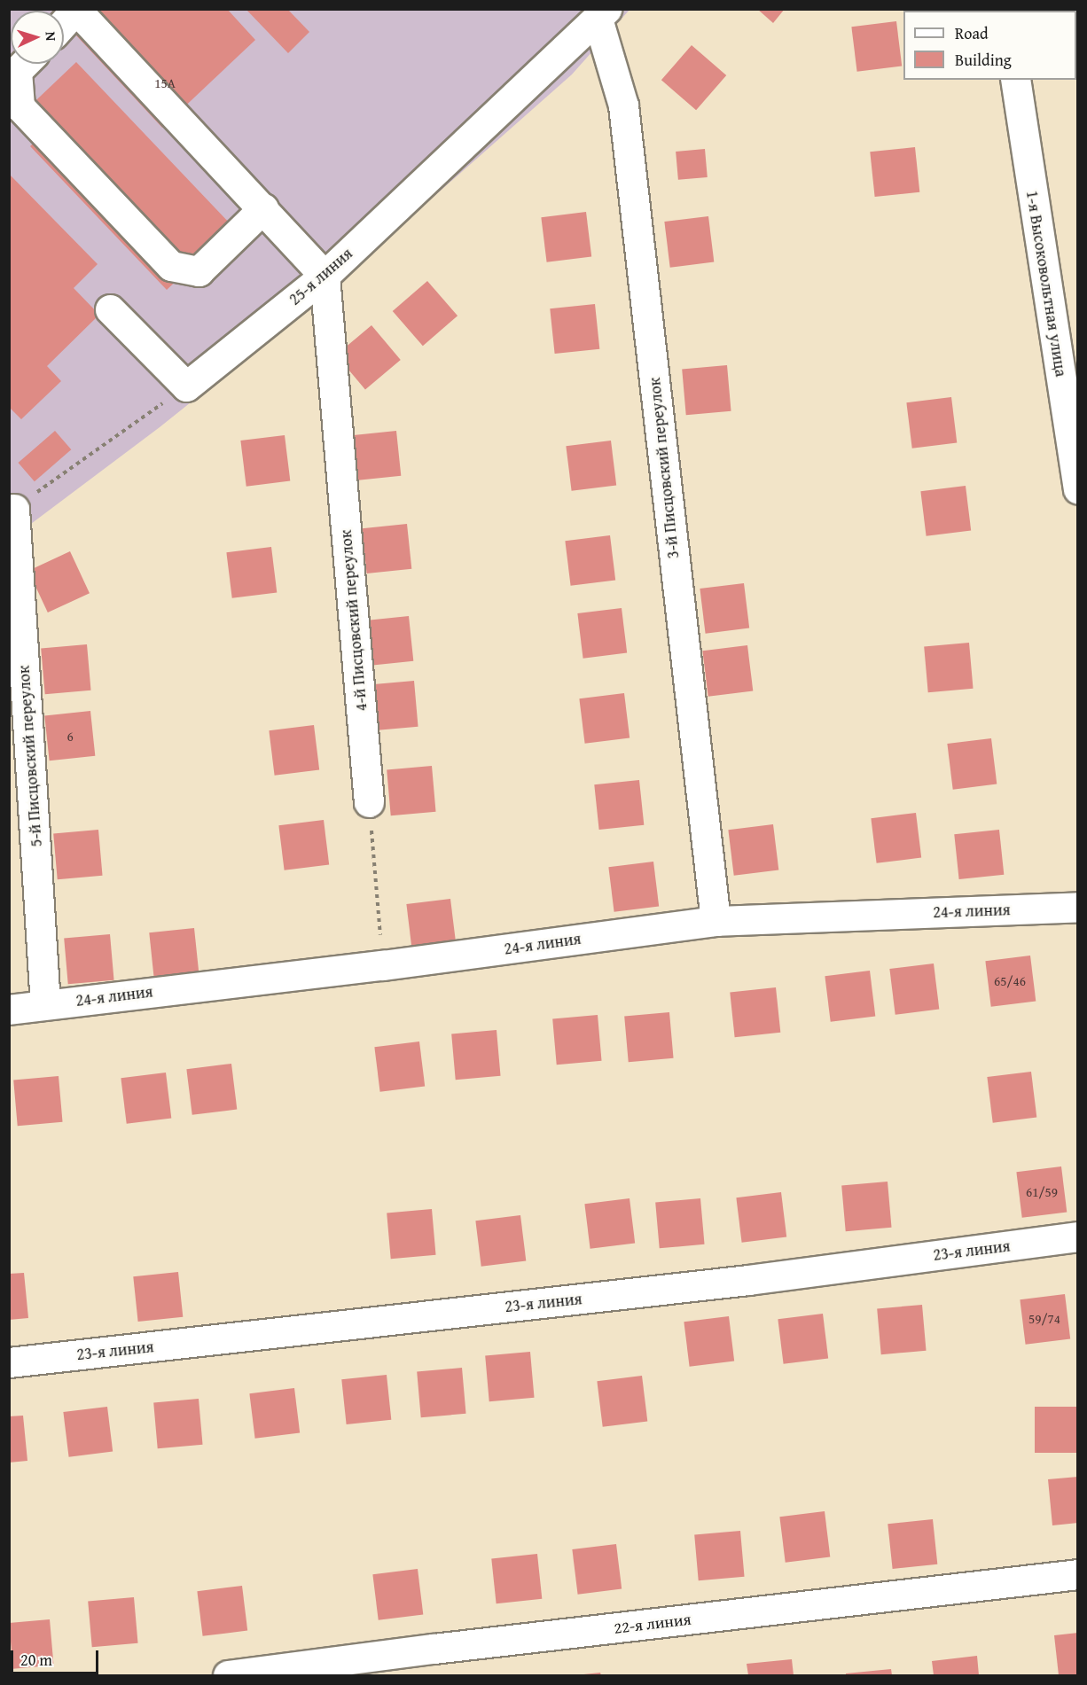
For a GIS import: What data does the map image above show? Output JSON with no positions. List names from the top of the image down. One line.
{"streets":{"street":["25-я линия","1-я Высоковольтная улица","3-й Писцовский переулок","4-й Писцовский переулок","5-й Писцовский переулок","24-я линия","23-я линия","22-я линия"]},"crossings":[["25-я линия","3-й Писцовский переулок"],["25-я линия","4-й Писцовский переулок"],["3-й Писцовский переулок","24-я линия"],["5-й Писцовский переулок","24-я линия"]],"house_numbers":["15А","6","65/46","61/59","59/74"],"legend":["Road","Building"],"scale_bar":"20 m","north":"right"}
